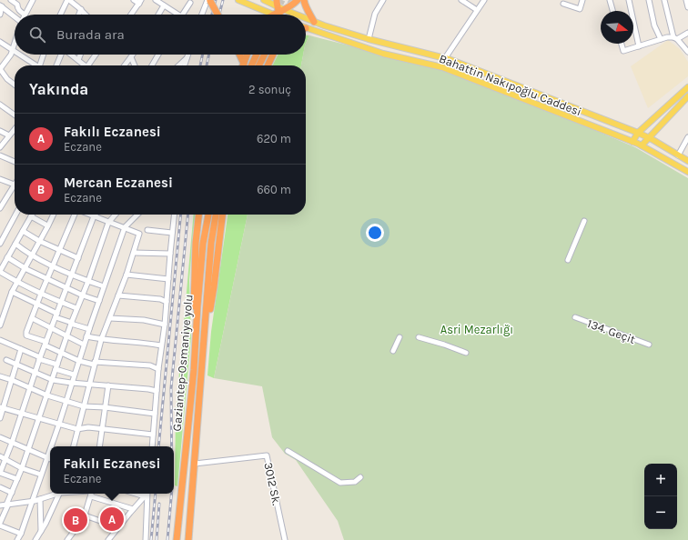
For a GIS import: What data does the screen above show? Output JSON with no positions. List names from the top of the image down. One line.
{"streets":{"highway":["Gaziantep-Osmaniye yolu"],"main road":["Bahattin Nakıpoğlu Caddesi"],"street":["134. Geçit","3012 Sk."]},"crossings":[["Gaziantep-Osmaniye yolu","3012 Sk."]],"parks":["Asri Mezarlığı"],"north":"right","page":{"search":"Burada ara","heading":["Yakında","2 sonuç"],"list":[{"mark":"A","name":"Fakılı Eczanesi","note":"Eczane","value":"620 m"},{"mark":"B","name":"Mercan Eczanesi","note":"Eczane","value":"660 m"}],"popup":["Fakılı Eczanesi","Eczane"],"map_buttons":["+","−"],"pins":["A","B"]}}
